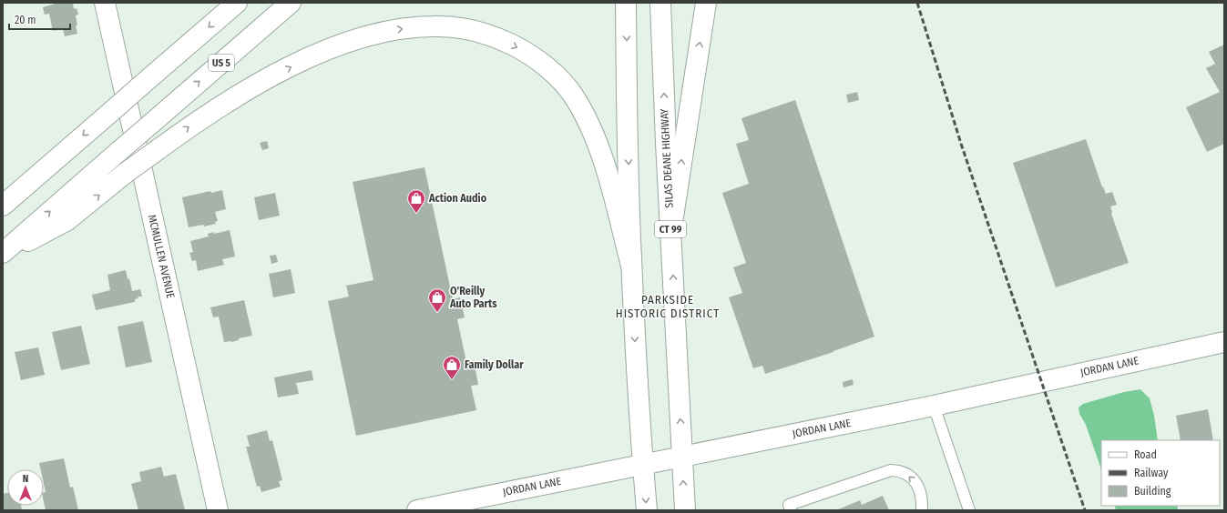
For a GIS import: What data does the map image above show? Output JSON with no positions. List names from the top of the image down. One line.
{"streets":{"main road":["US 5","SILAS DEANE HIGHWAY","CT 99","MCMULLEN AVENUE","JORDAN LANE"]},"crossings":[["SILAS DEANE HIGHWAY","JORDAN LANE"]],"districts":["PARKSIDE HISTORIC DISTRICT"],"places":{"shop":["Action Audio","O'Reilly Auto Parts","Family Dollar"]},"legend":["Road","Railway","Building"],"scale_bar":"20 m","north":"top"}
